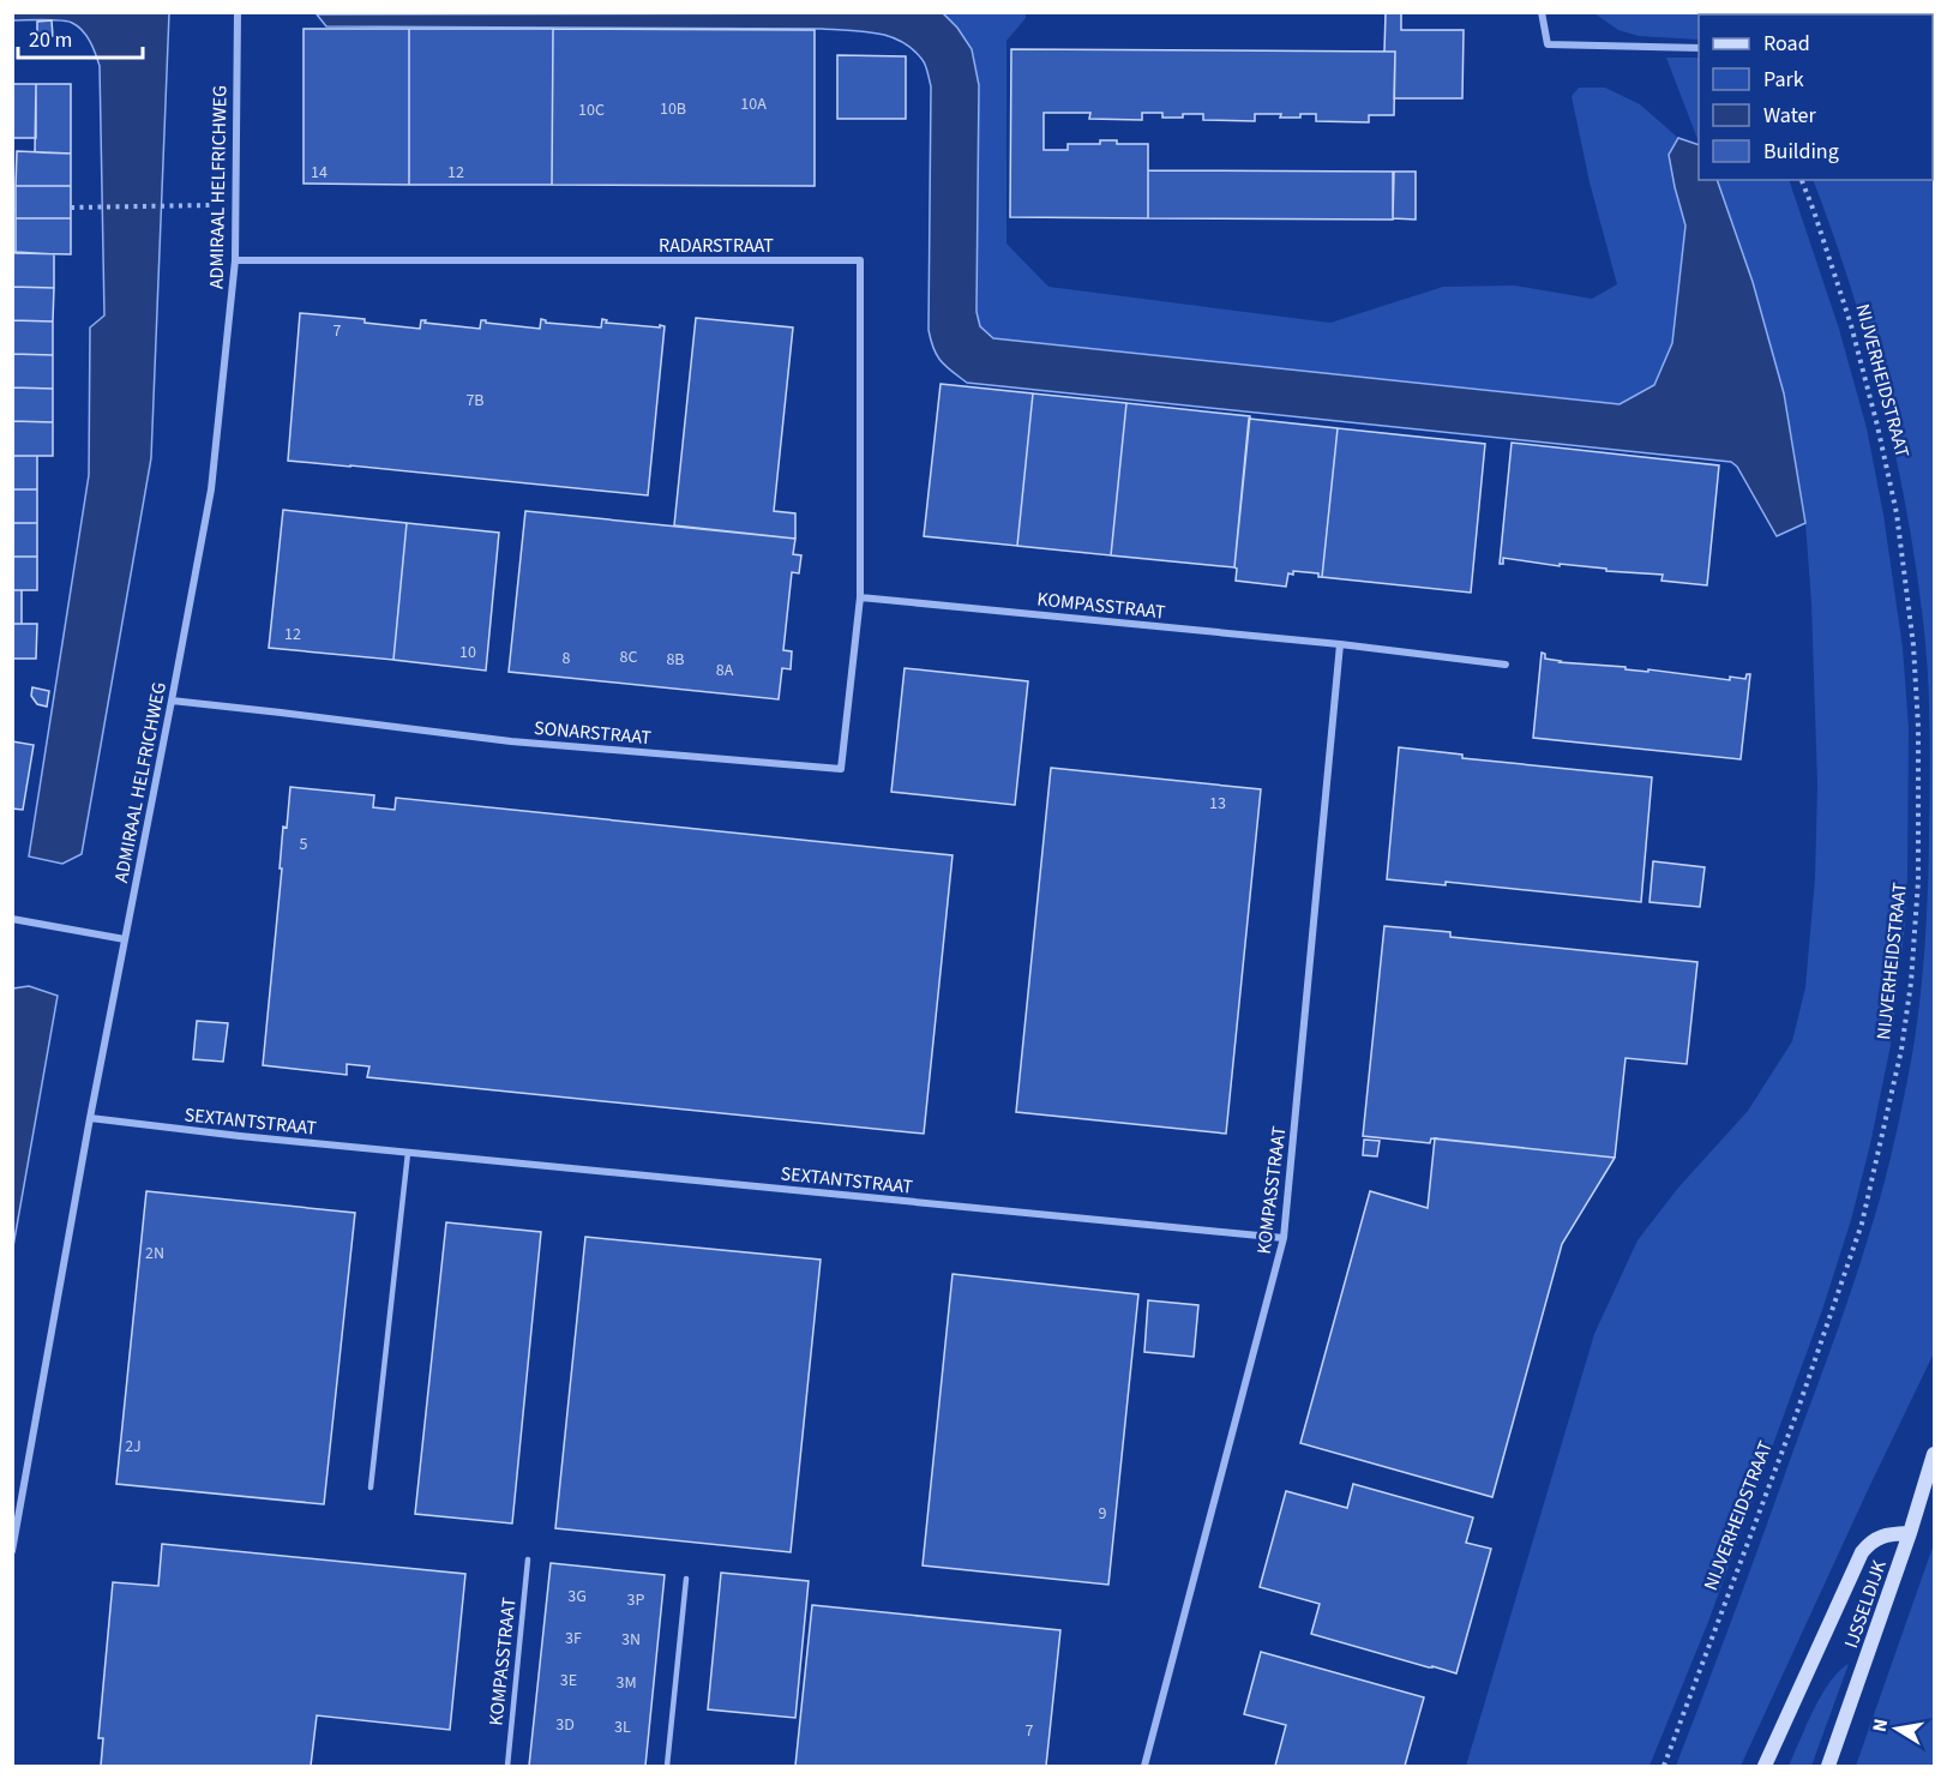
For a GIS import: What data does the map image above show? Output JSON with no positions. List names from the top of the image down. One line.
{"streets":{"street":["ADMIRAAL HELFRICHWEG","RADARSTRAAT","KOMPASSTRAAT","SONARSTRAAT","SEXTANTSTRAAT","IJSSELDIJK"],"path":["NIJVERHEIDSTRAAT"]},"crossings":[["ADMIRAAL HELFRICHWEG","RADARSTRAAT"],["ADMIRAAL HELFRICHWEG","SONARSTRAAT"],["ADMIRAAL HELFRICHWEG","SEXTANTSTRAAT"],["RADARSTRAAT","KOMPASSTRAAT"],["RADARSTRAAT","SONARSTRAAT"],["KOMPASSTRAAT","SONARSTRAAT"],["KOMPASSTRAAT","SEXTANTSTRAAT"]],"house_numbers":["10A","10B","10C","14","12","7","7B","12","10","8C","8","8B","8A","13","5","2N","2J","9","3G","3P","3F","3N","3E","3M","3D","3L","7"],"legend":["Road","Park","Water","Building"],"scale_bar":"20 m","north":"left"}
